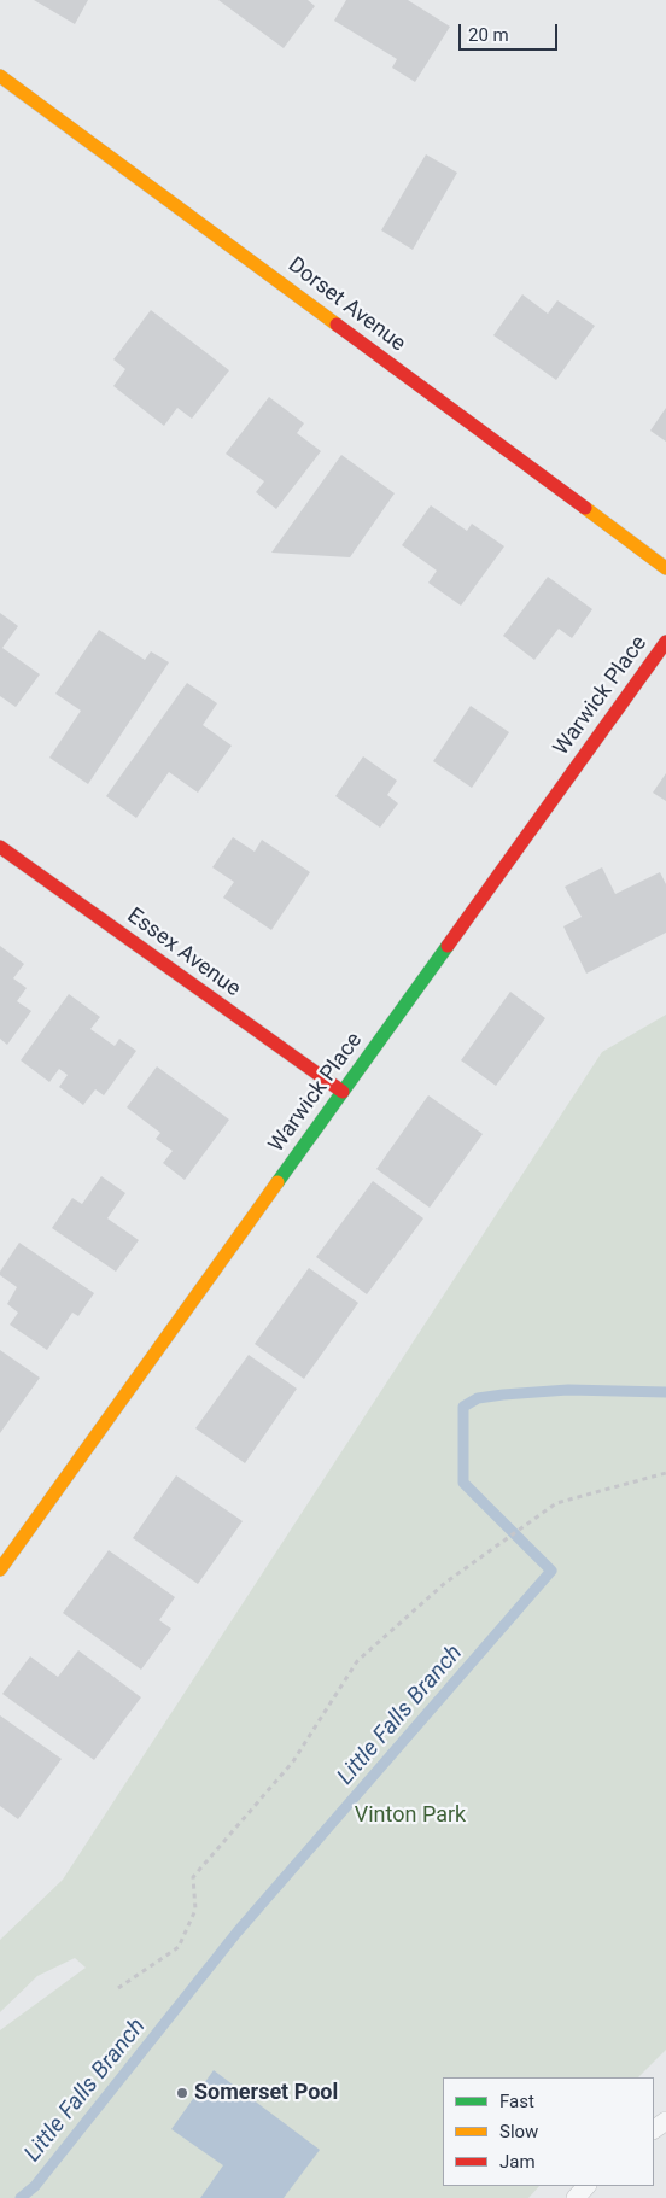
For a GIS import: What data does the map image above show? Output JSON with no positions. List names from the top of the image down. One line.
{"streets":{"street":["Dorset Avenue","Warwick Place","Essex Avenue"]},"crossings":[["Warwick Place","Essex Avenue"]],"water":["Little Falls Branch"],"parks":["Vinton Park"],"places":["Somerset Pool"],"legend":["Fast","Slow","Jam"],"scale_bar":"20 m"}
